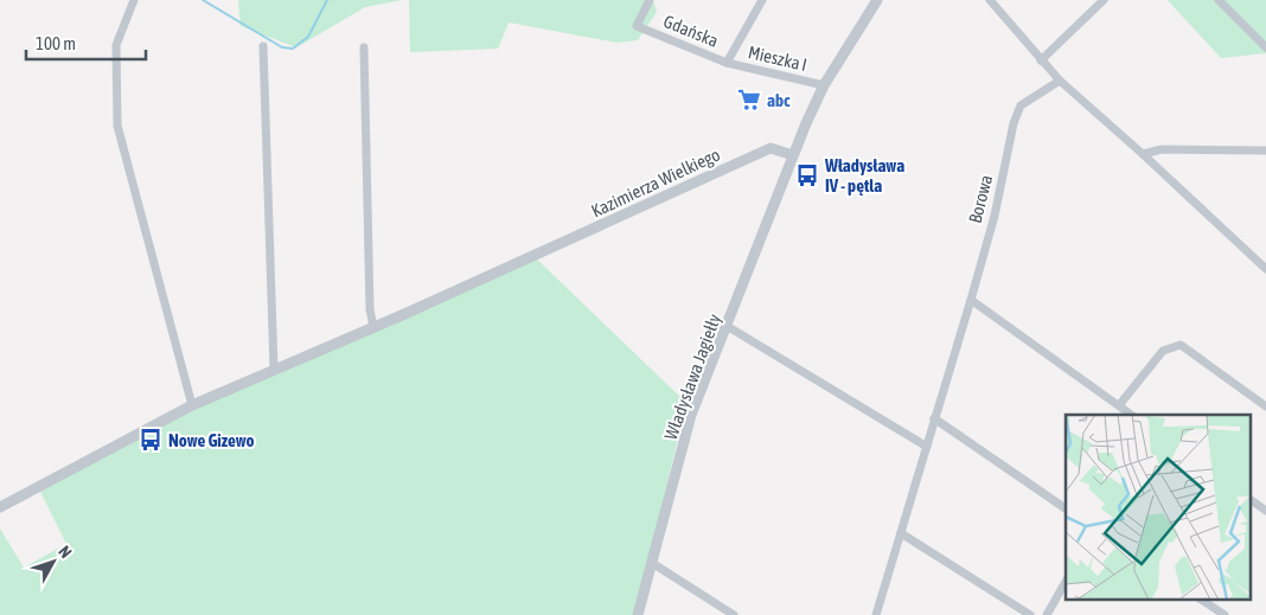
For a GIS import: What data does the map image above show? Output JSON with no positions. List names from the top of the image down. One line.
{"streets":{"street":["Gdańska","Mieszka I","Kazimierza Wielkiego","Borowa","Władysława Jagiełły"]},"crossings":[["Gdańska","Mieszka I"],["Mieszka I","Władysława Jagiełły"],["Kazimierza Wielkiego","Władysława Jagiełły"]],"places":{"supermarket":["abc"],"bus stop":["Władysława IV - pętla","Nowe Gizewo"]},"scale_bar":"100 m","north":"top right"}
